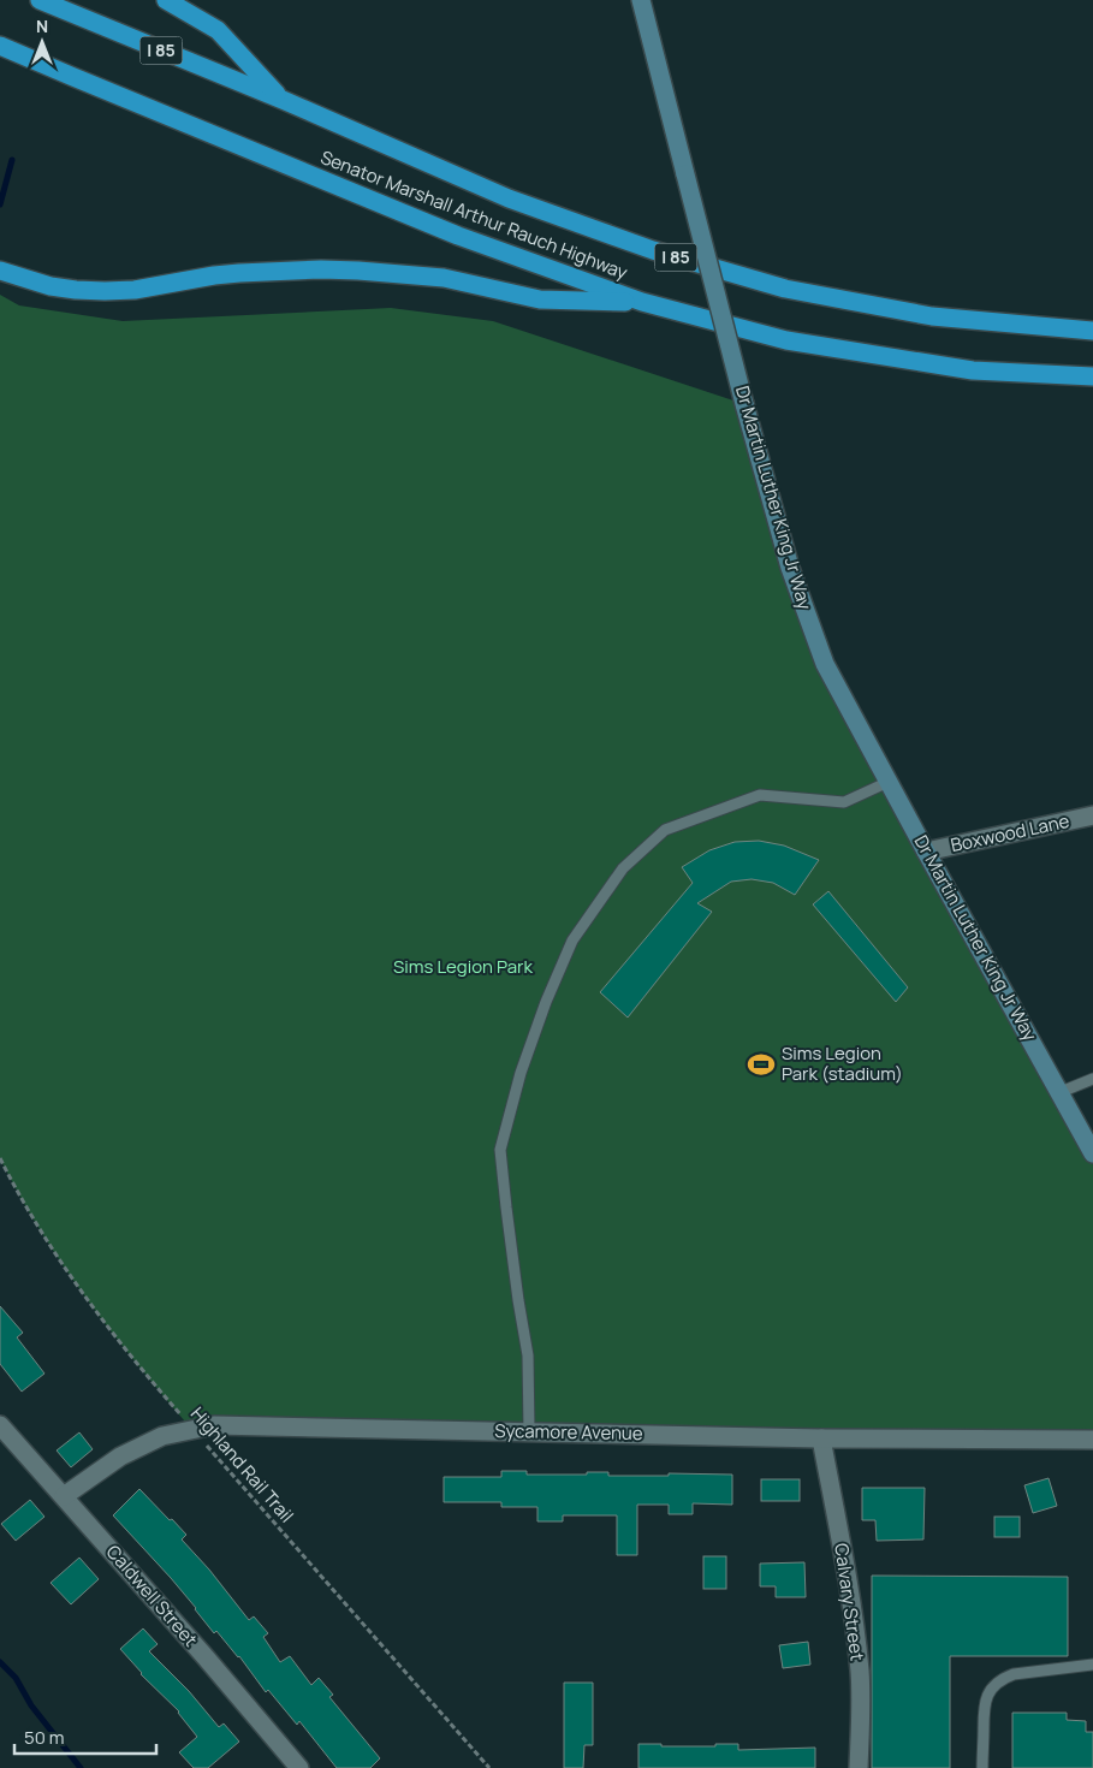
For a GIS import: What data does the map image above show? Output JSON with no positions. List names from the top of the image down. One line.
{"streets":{"highway":["I 85","Senator Marshall Arthur Rauch Highway"],"main road":["Dr Martin Luther King Jr Way"],"street":["Boxwood Lane","Sycamore Avenue","Caldwell Street","Calvary Street"],"path":["Highland Rail Trail"]},"crossings":[["Dr Martin Luther King Jr Way","Boxwood Lane"],["Sycamore Avenue","Highland Rail Trail"],["Sycamore Avenue","Caldwell Street"],["Sycamore Avenue","Calvary Street"]],"parks":["Sims Legion Park"],"places":{"sports":["Sims Legion Park (stadium)"]},"scale_bar":"50 m","north":"top"}
